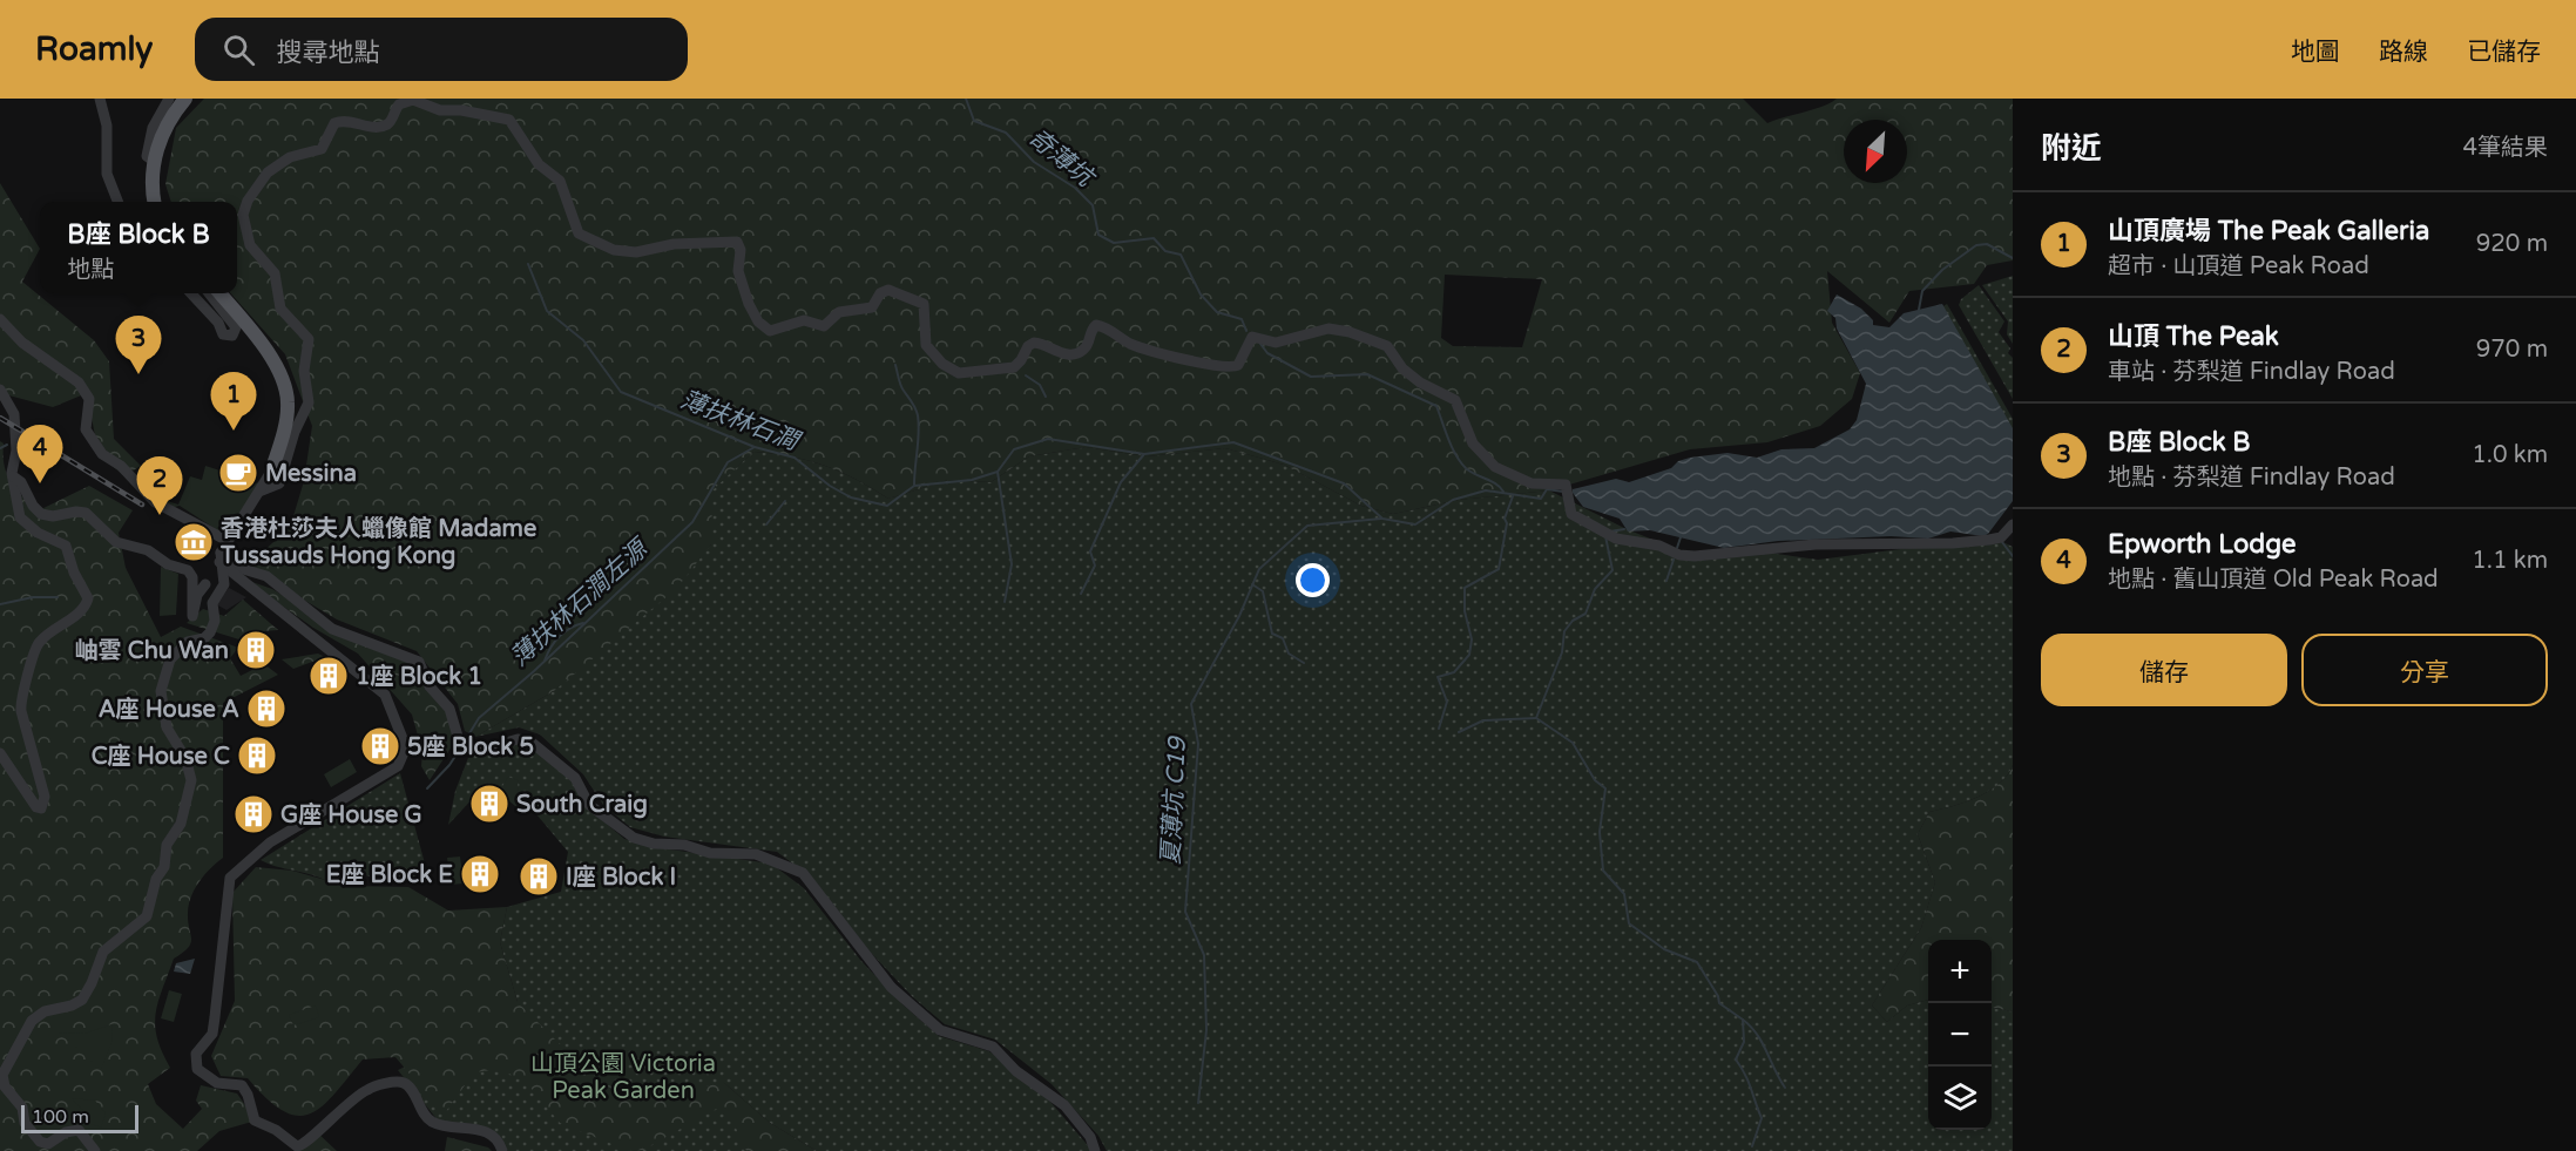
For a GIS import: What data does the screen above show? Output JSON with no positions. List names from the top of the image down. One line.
{"water":["奇薄坑","薄扶林石澗","薄扶林石澗左源","夏薄坑 C19"],"parks":["山頂公園 Victoria Peak Garden"],"places":{"cafe":["Messina"],"museum":["香港杜莎夫人蠟像館 Madame Tussauds Hong Kong"],"building":["岫雲 Chu Wan","1座 Block 1","A座 House A","5座 Block 5","C座 House C","South Craig","G座 House G","E座 Block E","I座 Block I"]},"scale_bar":"100 m","north":"bottom left","page":{"header":"Roamly","search":"搜尋地點","nav":["地圖","路線","已儲存"],"heading":["附近","4筆結果"],"list":[{"mark":"1","name":"山頂廣場 The Peak Galleria","note":"超市 · 山頂道 Peak Road","value":"920 m"},{"mark":"2","name":"山頂 The Peak","note":"車站 · 芬梨道 Findlay Road","value":"970 m"},{"mark":"3","name":"B座 Block B","note":"地點 · 芬梨道 Findlay Road","value":"1.0 km"},{"mark":"4","name":"Epworth Lodge","note":"地點 · 舊山頂道 Old Peak Road","value":"1.1 km"}],"popup":["B座 Block B","地點"],"pins":["3","1","4","2"],"buttons":["儲存","分享"],"map_buttons":["+","−"],"scale":"100 m"}}
